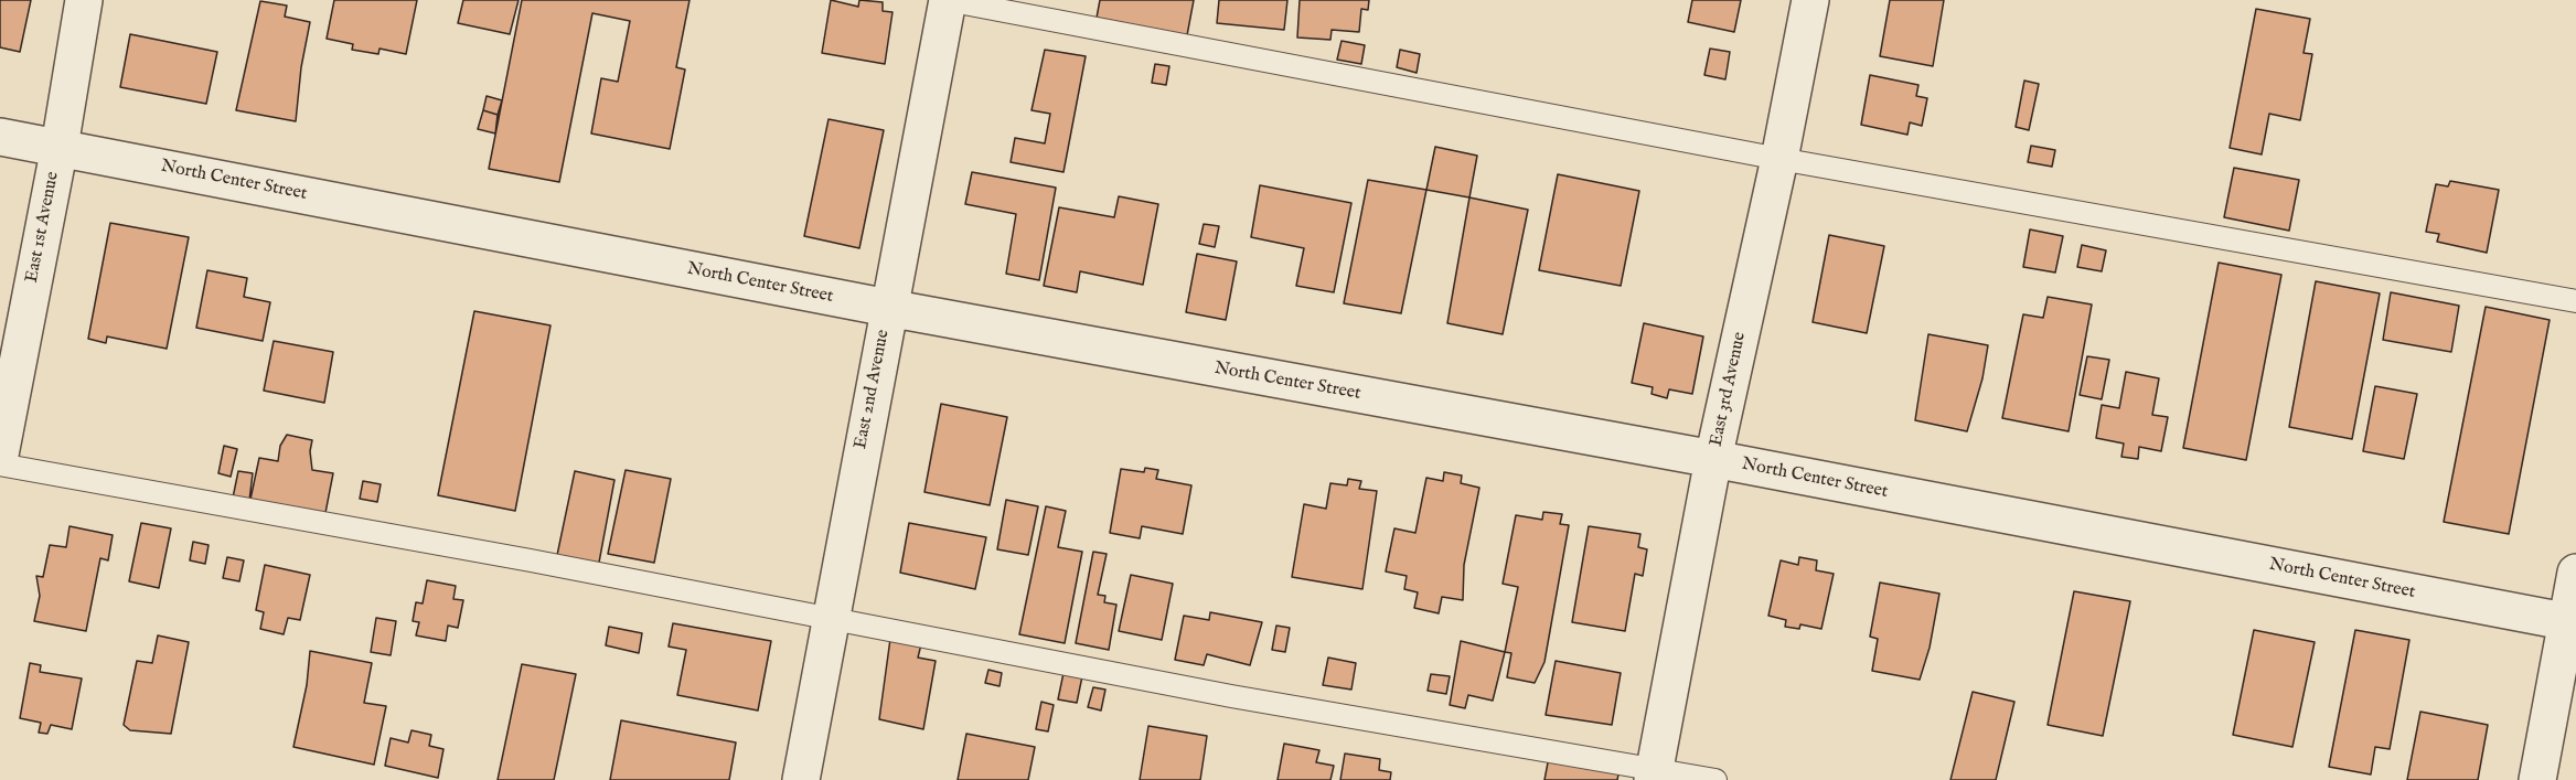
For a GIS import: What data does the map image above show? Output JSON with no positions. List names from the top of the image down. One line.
{"streets":{"street":["North Center Street","East 1st Avenue","East 2nd Avenue","East 3rd Avenue"]},"crossings":[["North Center Street","East 1st Avenue"],["North Center Street","East 2nd Avenue"],["North Center Street","East 3rd Avenue"]]}
